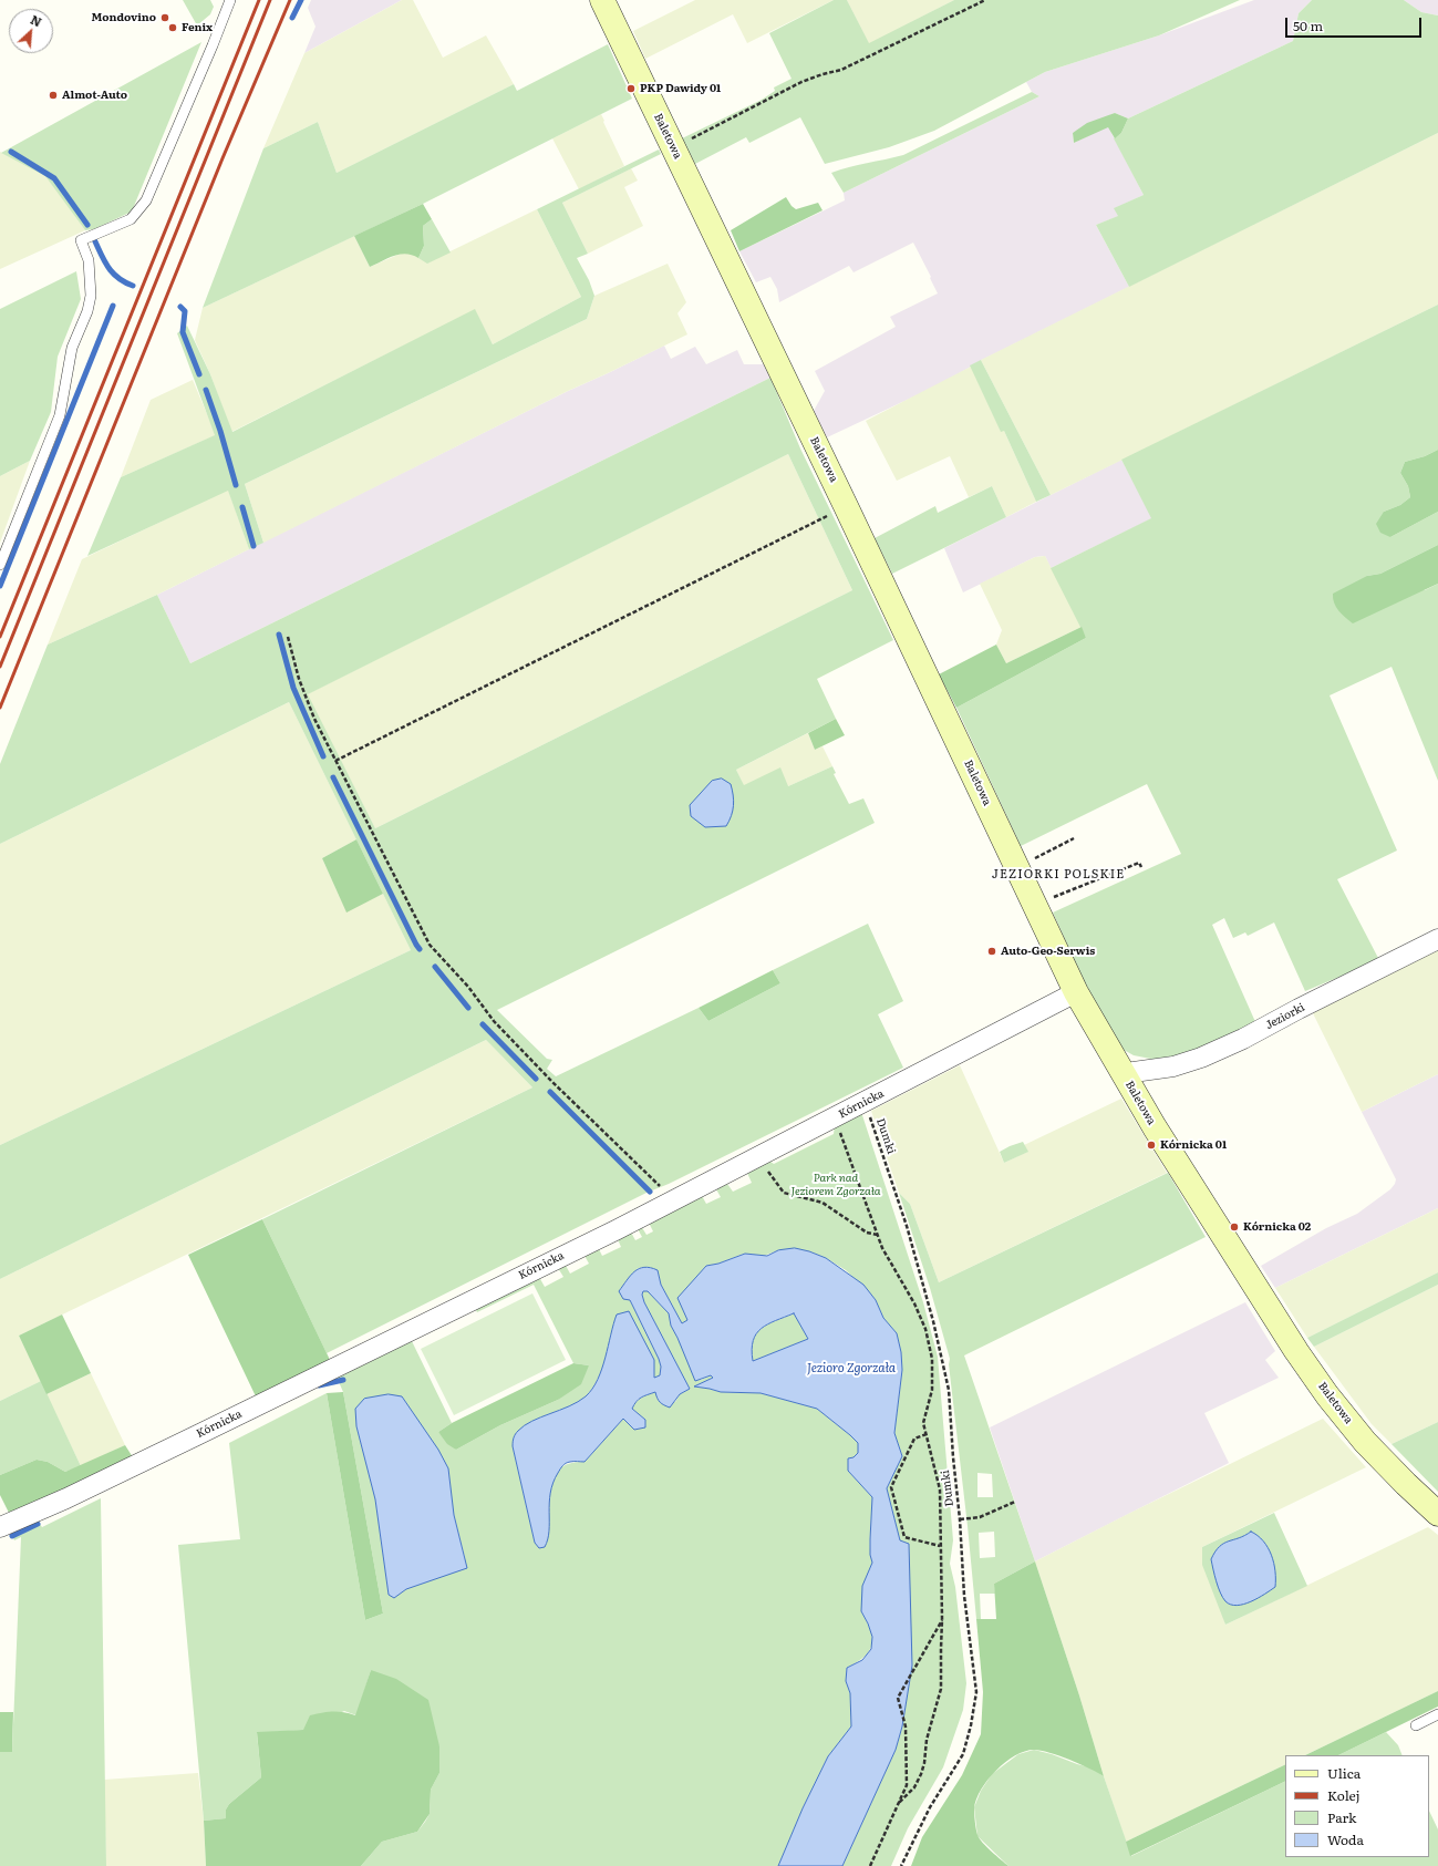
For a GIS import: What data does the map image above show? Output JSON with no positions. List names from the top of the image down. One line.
{"streets":{"street":["Baletowa","Jeziorki","Kórnicka"],"path":["Dumki"]},"crossings":[["Baletowa","Jeziorki"],["Baletowa","Kórnicka"],["Kórnicka","Dumki"]],"districts":["JEZIORKI POLSKIE"],"water":["Jezioro Zgorzała"],"parks":["Park nad Jeziorem Zgorzała"],"places":["Mondovino","Fenix","PKP Dawidy 01","Almot-Auto","Auto-Geo-Serwis","Kórnicka 01","Kórnicka 02"],"legend":["Ulica","Kolej","Park","Woda"],"scale_bar":"50 m","north":"top right"}
